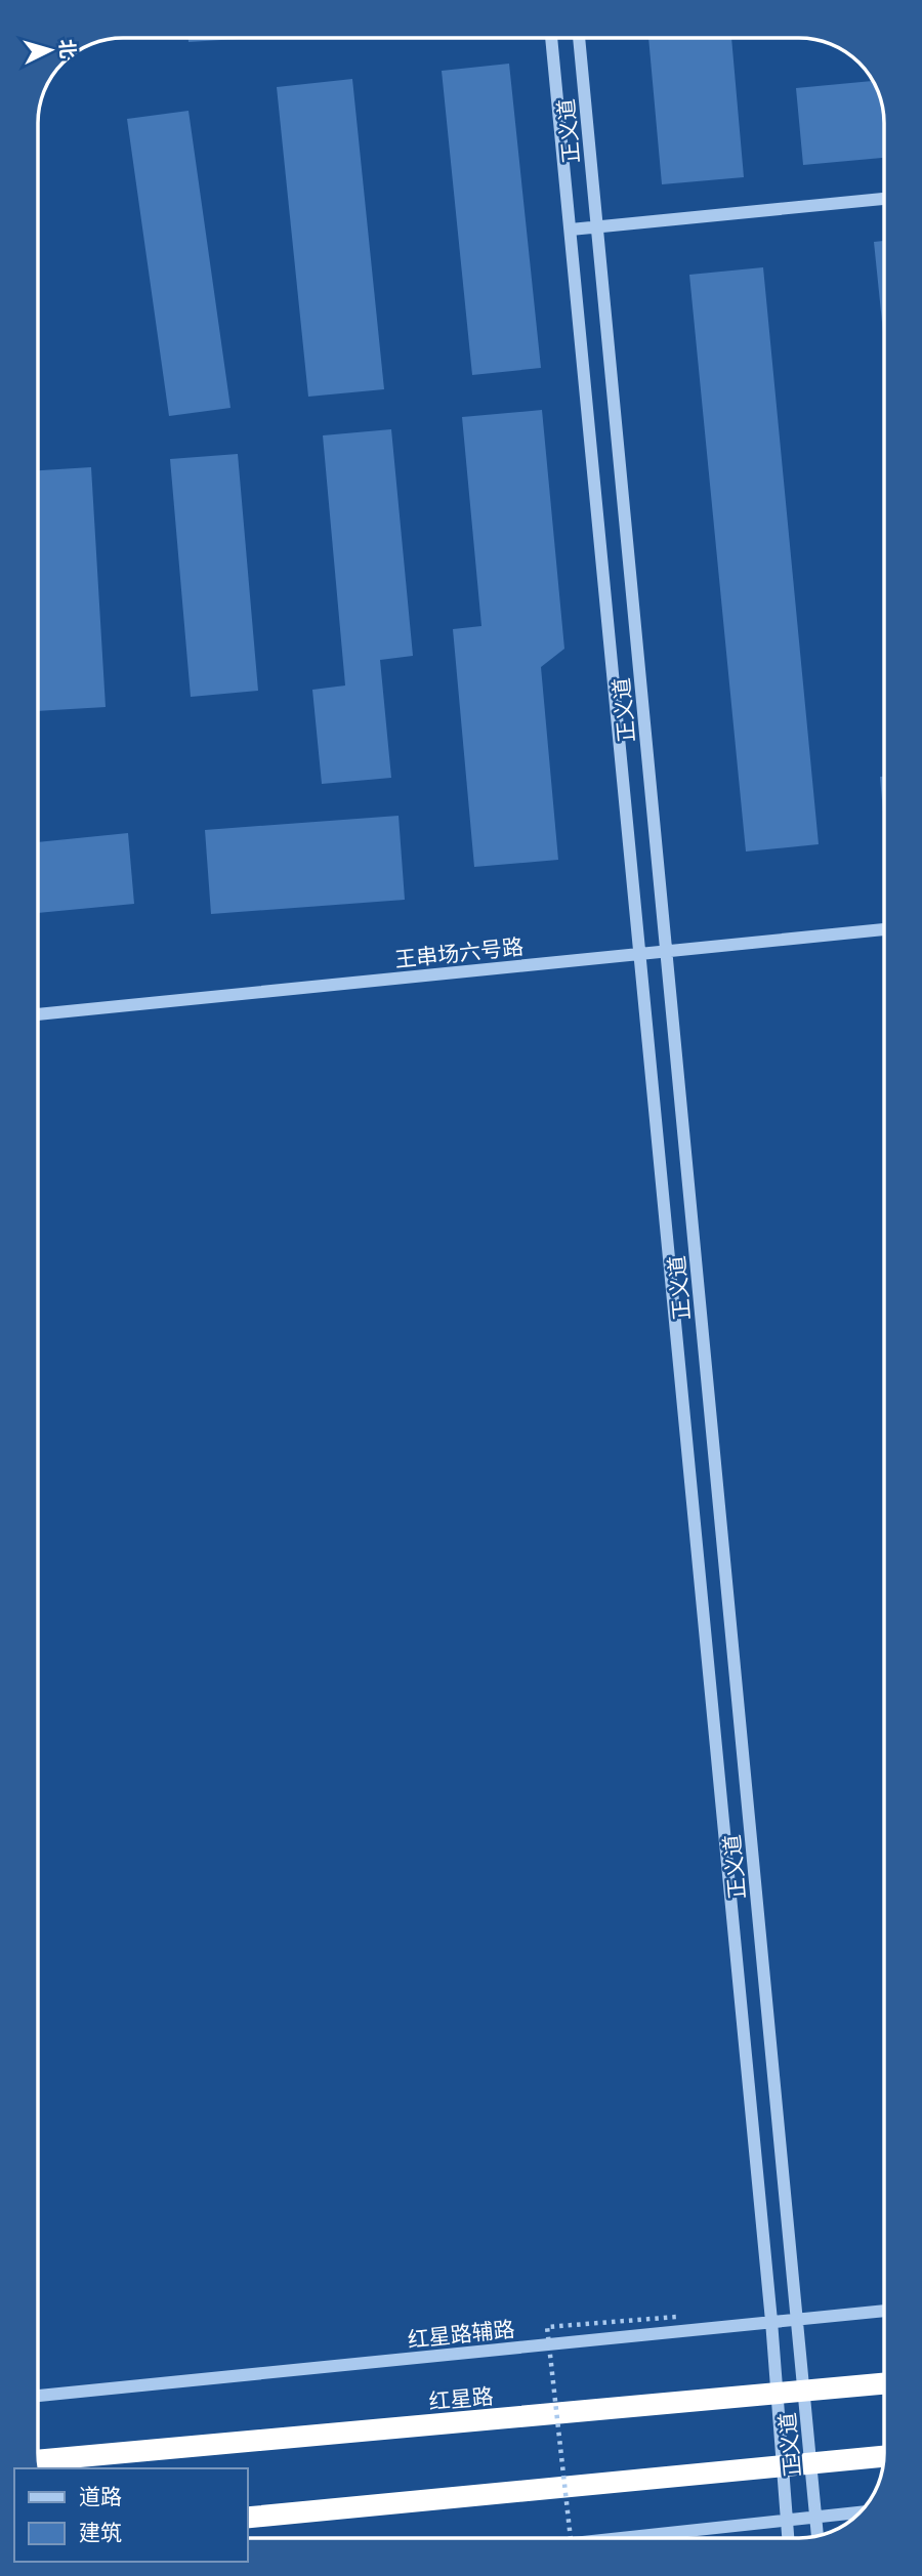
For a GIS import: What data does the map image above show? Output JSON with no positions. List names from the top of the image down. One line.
{"streets":{"highway":["红星路"],"street":["正义道","王串场六号路","红星路辅路"]},"crossings":[["正义道","王串场六号路"],["正义道","红星路辅路"],["正义道","红星路"]],"legend":["道路","建筑"],"north":"right"}
